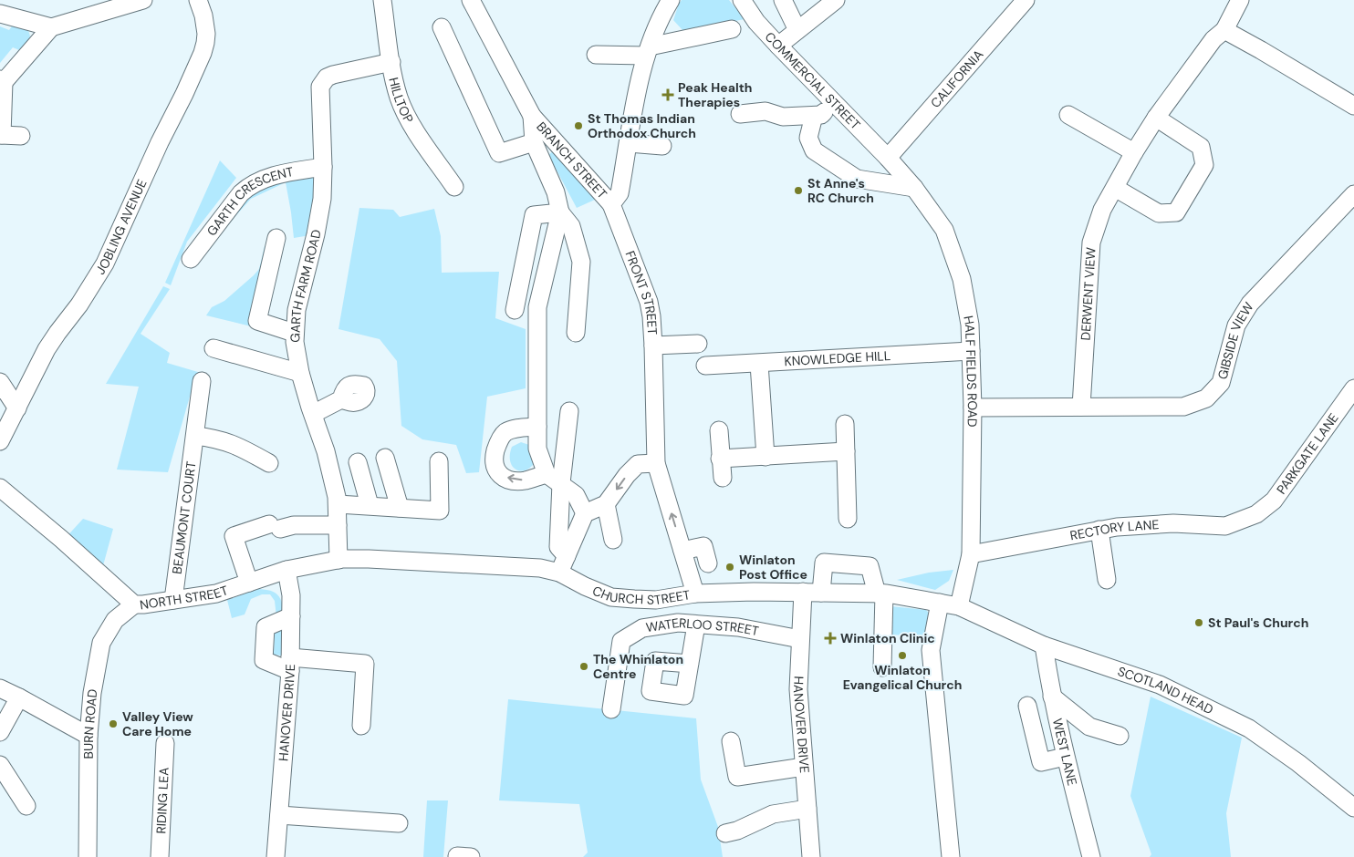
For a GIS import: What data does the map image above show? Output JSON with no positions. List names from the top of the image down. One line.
{"streets":{"street":["CALIFORNIA","COMMERCIAL STREET","HILLTOP","BRANCH STREET","GARTH CRESCENT","JOBLING AVENUE","GARTH FARM ROAD","FRONT STREET","DERWENT VIEW","GIBSIDE VIEW","KNOWLEDGE HILL","HALF FIELDS ROAD","PARKGATE LANE","BEAUMONT COURT","RECTORY LANE","CHURCH STREET","NORTH STREET","WATERLOO STREET","SCOTLAND HEAD","HANOVER DRIVE","BURN ROAD","WEST LANE","RIDING LEA"]},"crossings":[["CALIFORNIA","COMMERCIAL STREET"],["CALIFORNIA","HALF FIELDS ROAD"],["COMMERCIAL STREET","HALF FIELDS ROAD"],["HILLTOP","GARTH FARM ROAD"],["BRANCH STREET","FRONT STREET"],["GARTH CRESCENT","GARTH FARM ROAD"],["GARTH FARM ROAD","CHURCH STREET"],["FRONT STREET","CHURCH STREET"],["DERWENT VIEW","GIBSIDE VIEW"],["GIBSIDE VIEW","HALF FIELDS ROAD"],["KNOWLEDGE HILL","HALF FIELDS ROAD"],["HALF FIELDS ROAD","RECTORY LANE"],["HALF FIELDS ROAD","CHURCH STREET"],["HALF FIELDS ROAD","SCOTLAND HEAD"],["PARKGATE LANE","RECTORY LANE"],["BEAUMONT COURT","NORTH STREET"],["CHURCH STREET","NORTH STREET"],["CHURCH STREET","SCOTLAND HEAD"],["CHURCH STREET","HANOVER DRIVE"],["NORTH STREET","HANOVER DRIVE"],["NORTH STREET","BURN ROAD"],["WATERLOO STREET","HANOVER DRIVE"],["SCOTLAND HEAD","WEST LANE"]],"places":{"health":["Peak Health Therapies","Winlaton Clinic"],"other":["St Thomas Indian Orthodox Church","St Anne's RC Church","Winlaton Post Office","St Paul's Church","Winlaton Evangelical Church","The Whinlaton Centre","Valley View Care Home"]}}
